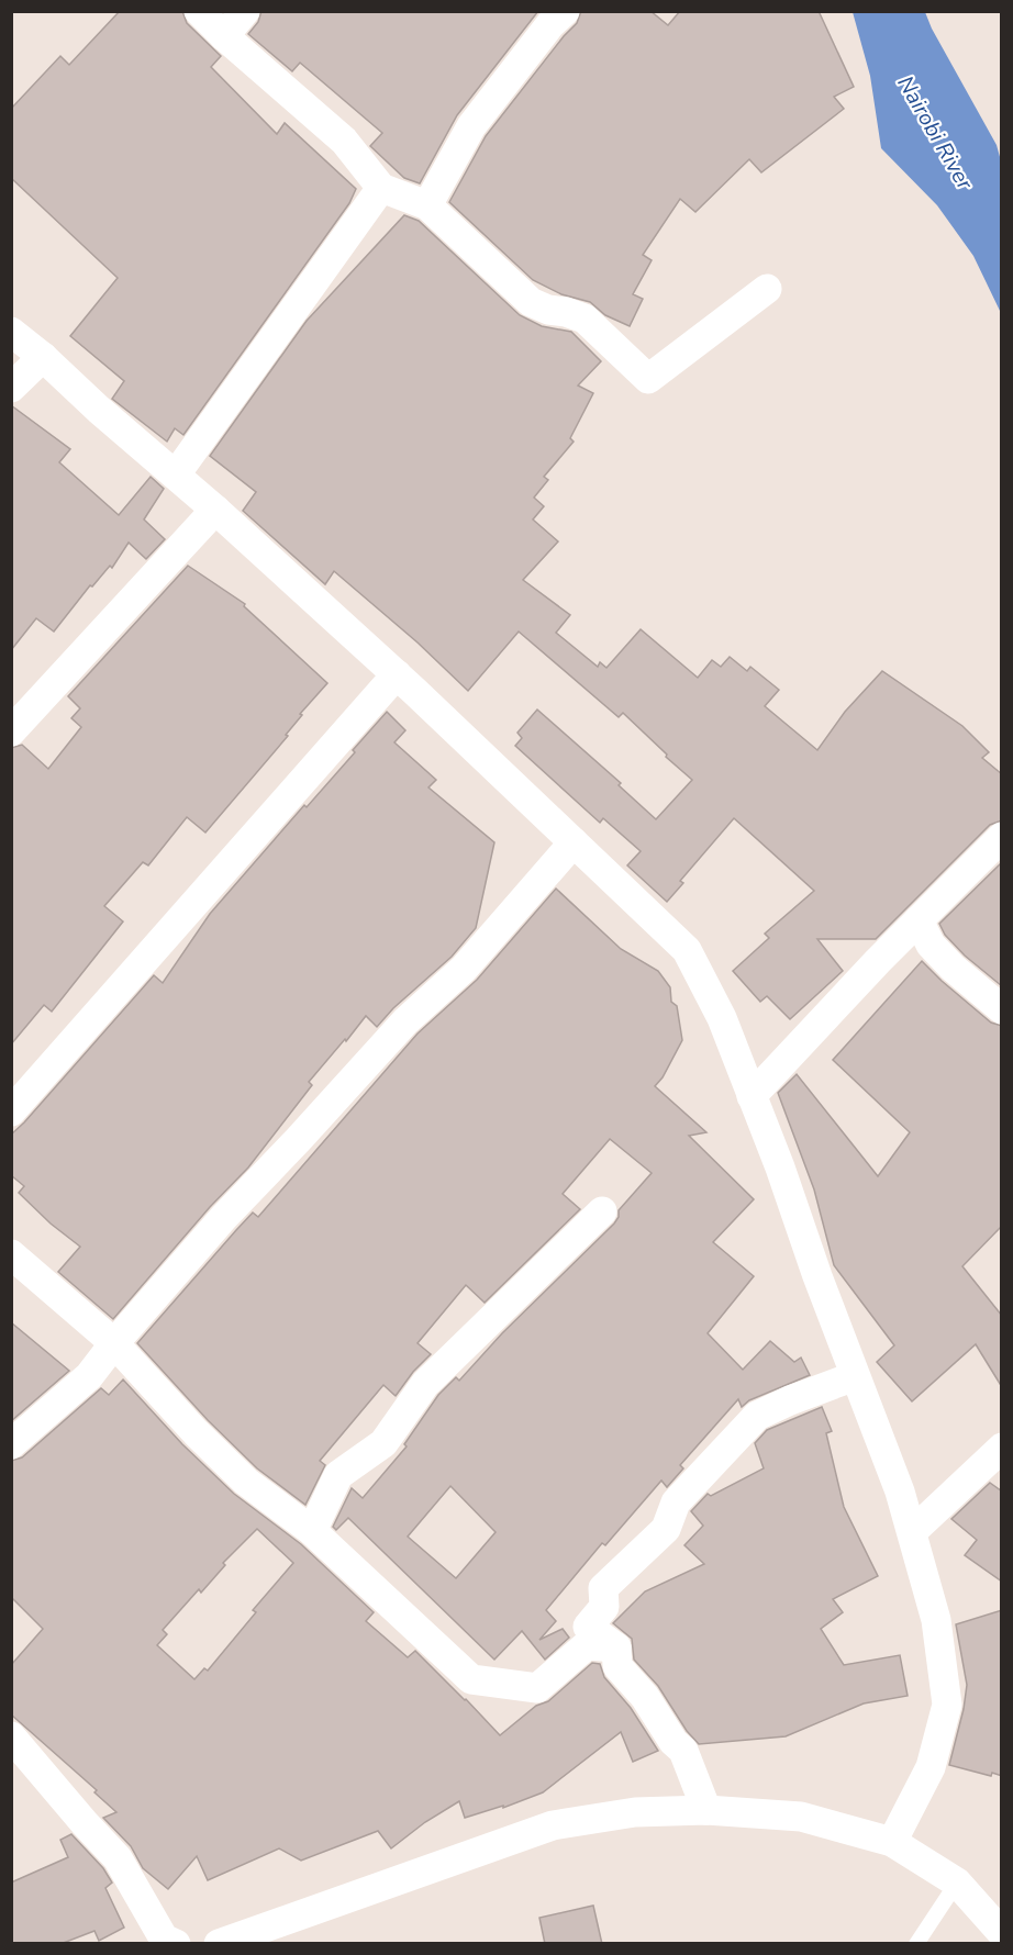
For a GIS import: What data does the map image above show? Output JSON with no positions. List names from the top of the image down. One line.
{"water":["Nairobi River"]}
